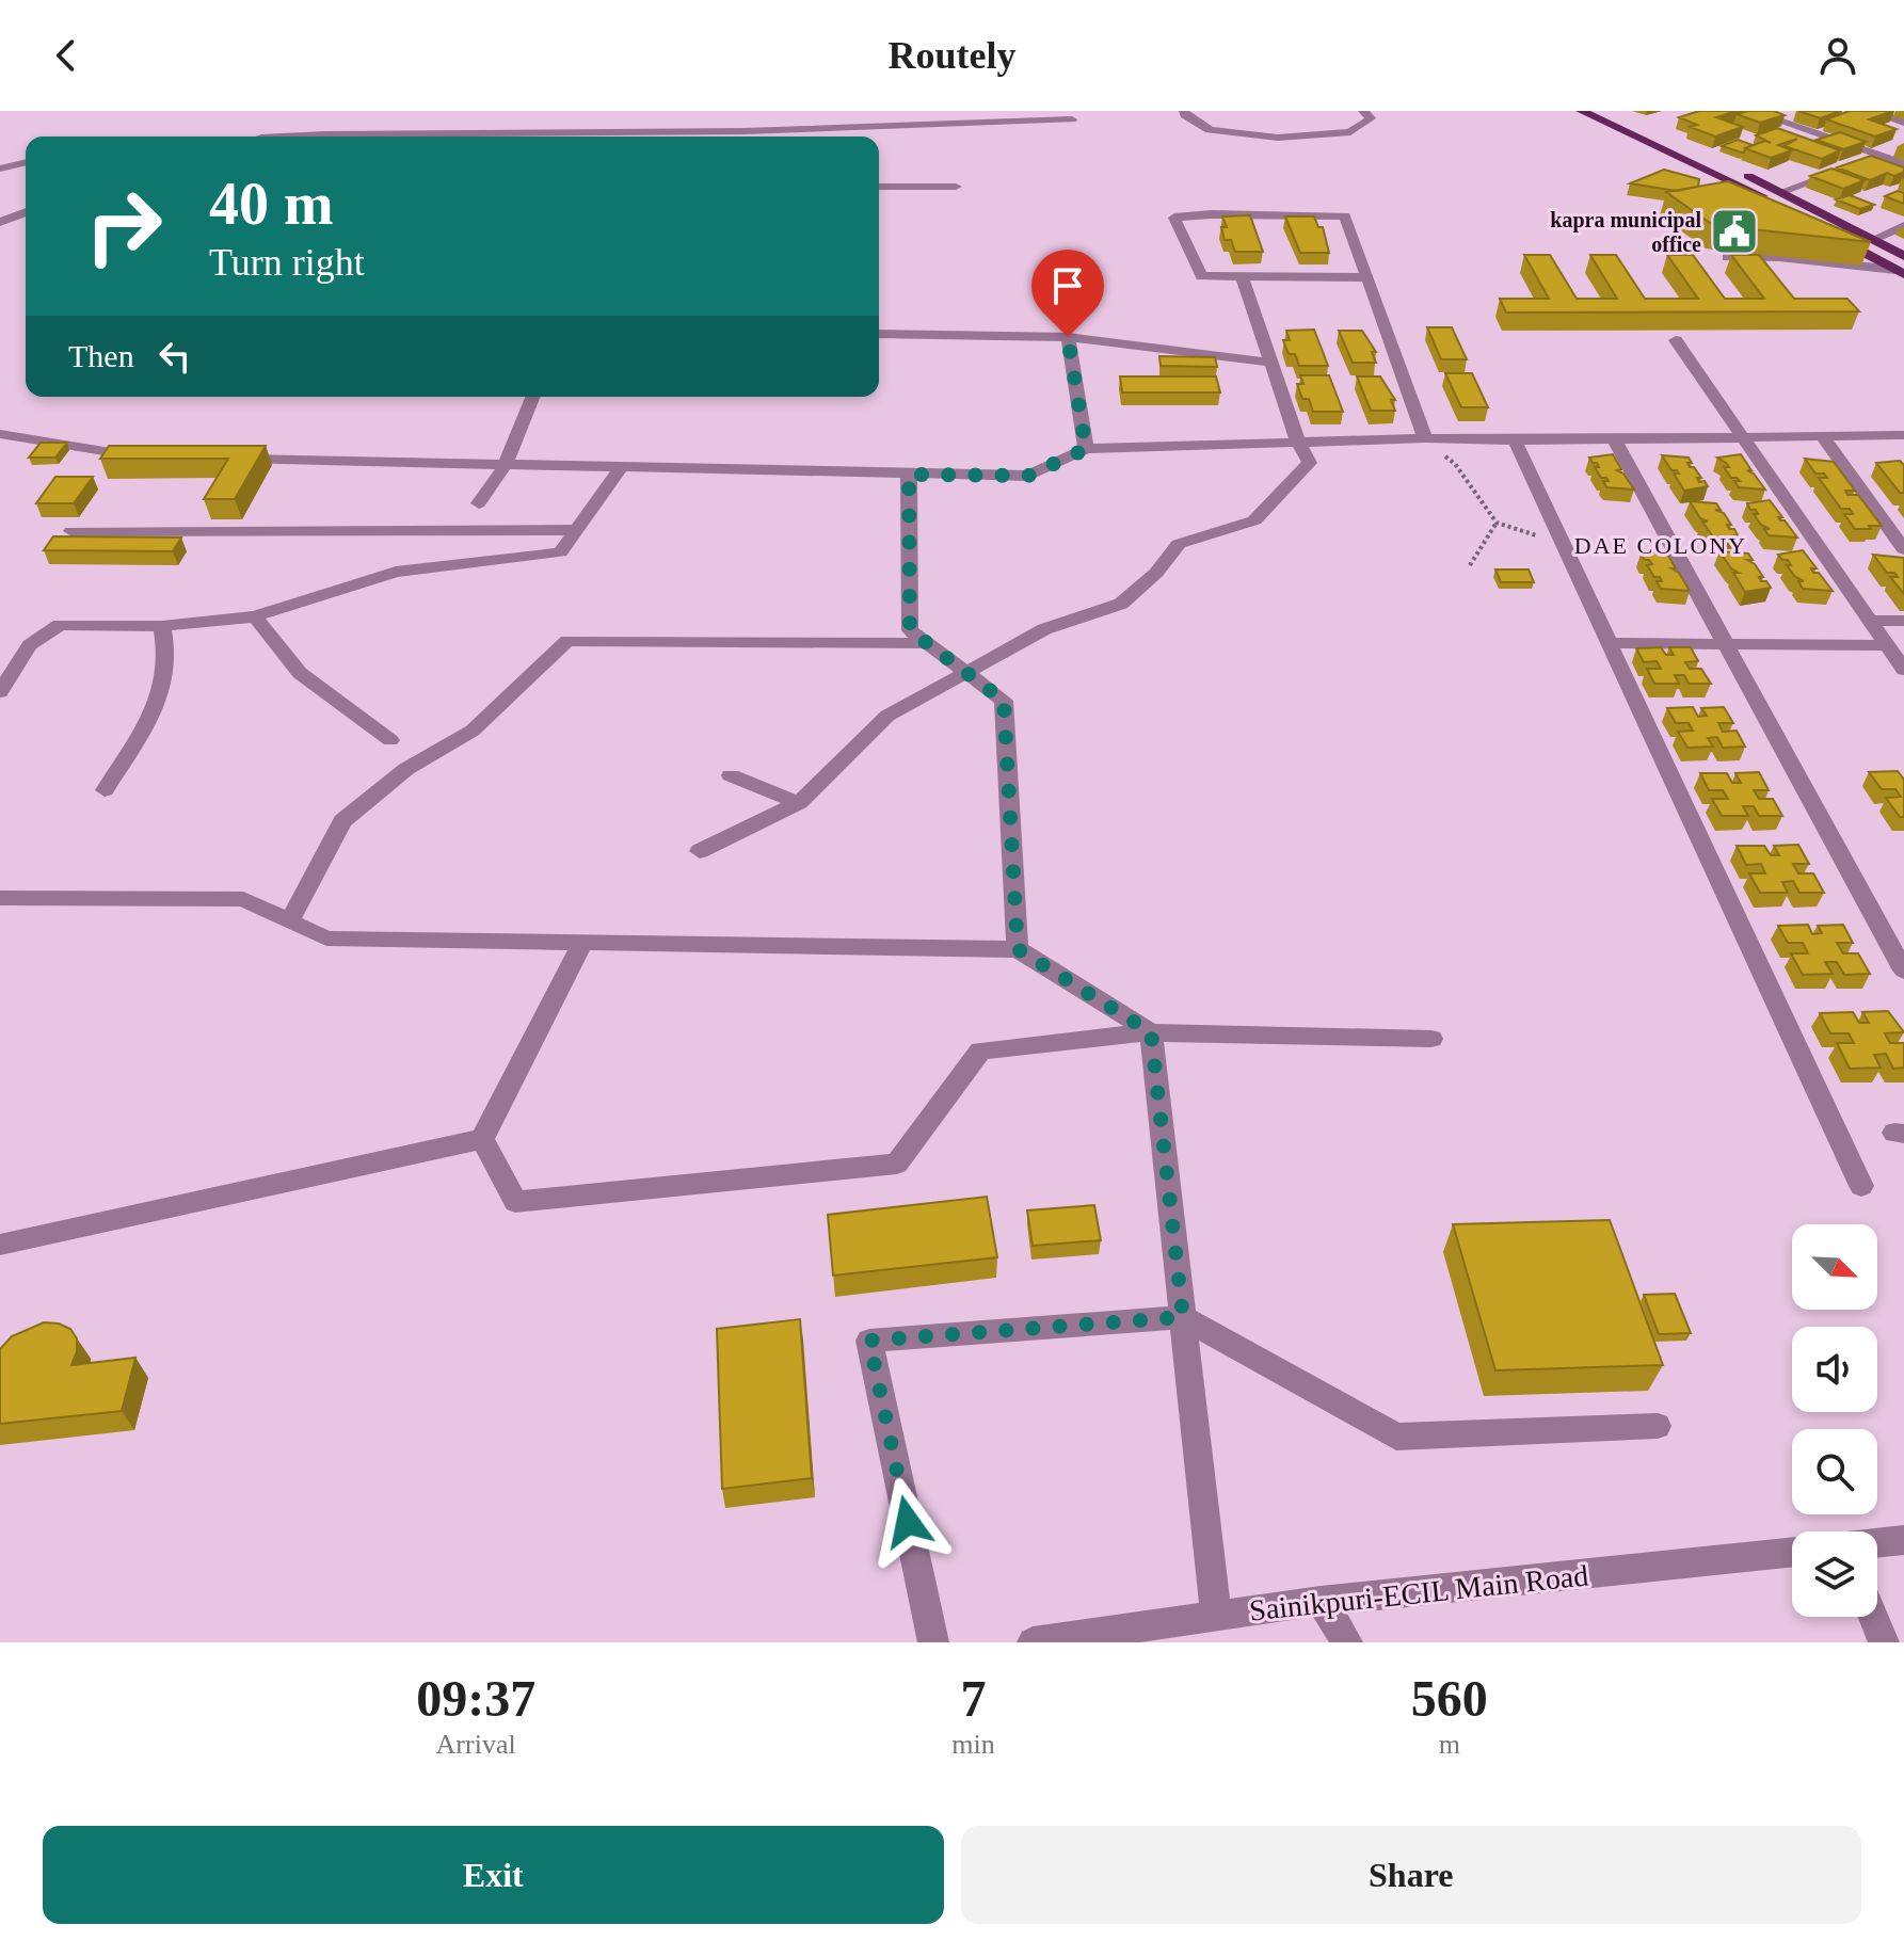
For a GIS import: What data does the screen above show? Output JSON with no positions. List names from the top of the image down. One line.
{"streets":{"street":["Sainikpuri-ECIL Main Road"]},"districts":["DAE COLONY"],"places":{"public building":["kapra municipal office"]},"north":"bottom right","page":{"header":"Routely","turn":["40 m","Turn right"],"then":"Then","eta":["09:37","Arrival","7","min","560","m"],"buttons":["Exit","Share"]}}
